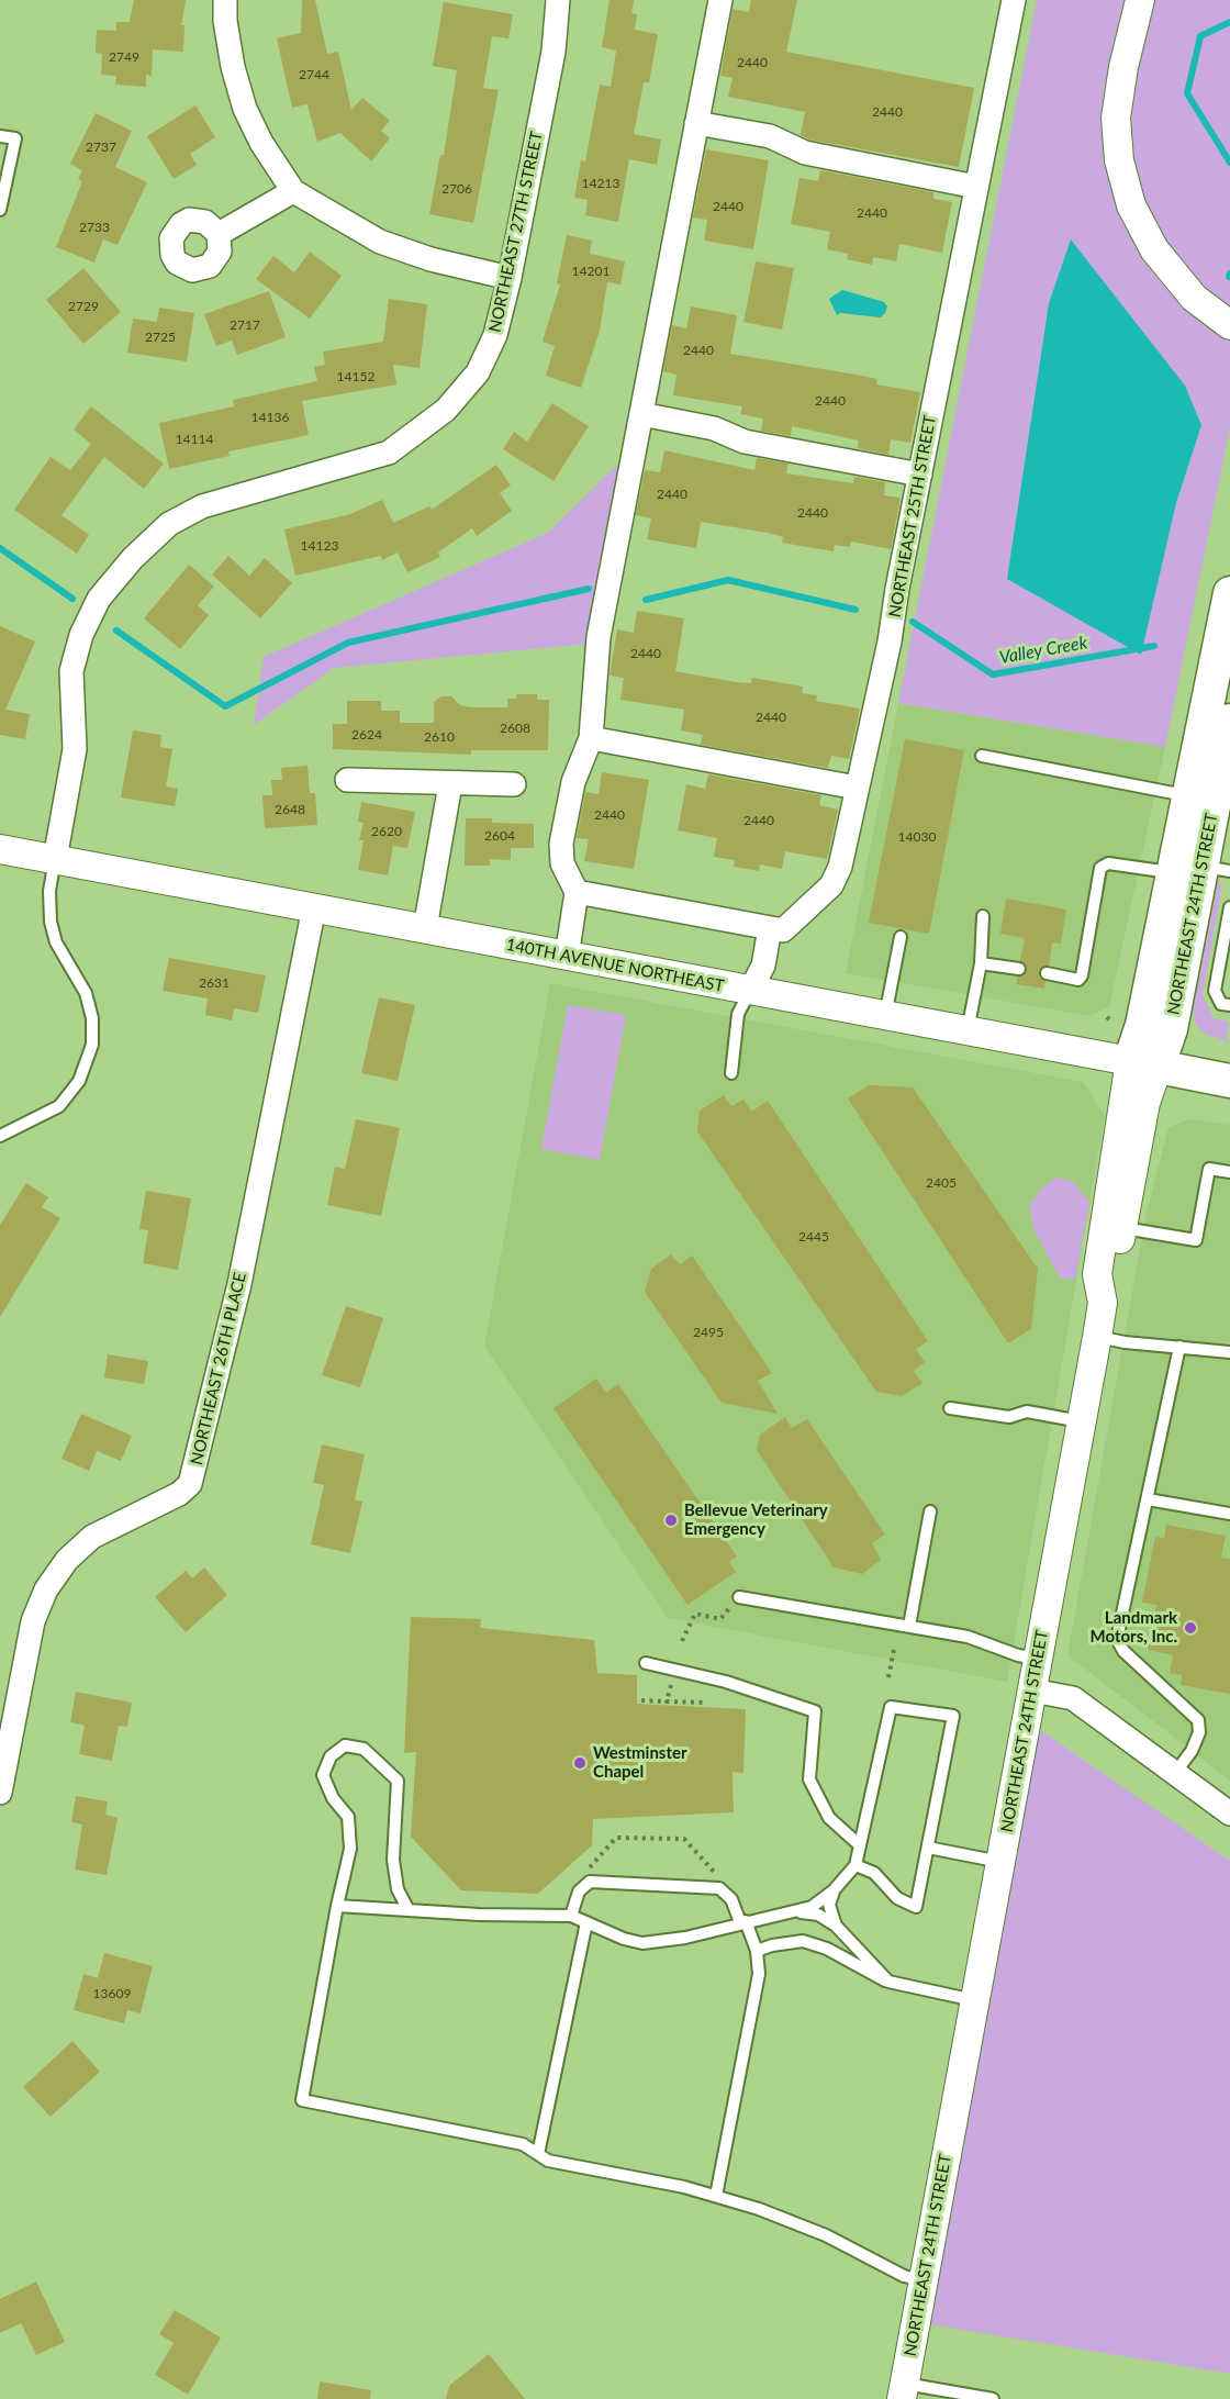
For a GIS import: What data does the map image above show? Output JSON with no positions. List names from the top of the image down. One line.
{"streets":{"main road":["NORTHEAST 24TH STREET","140TH AVENUE NORTHEAST"],"street":["NORTHEAST 27TH STREET","NORTHEAST 25TH STREET","NORTHEAST 26TH PLACE"]},"crossings":[["NORTHEAST 27TH STREET","140TH AVENUE NORTHEAST"],["NORTHEAST 24TH STREET","140TH AVENUE NORTHEAST"],["140TH AVENUE NORTHEAST","NORTHEAST 26TH PLACE"]],"water":["Valley Creek"],"places":["Bellevue Veterinary Emergency","Landmark Motors, Inc.","Westminster Chapel"],"house_numbers":["2749","2440","2744","2440","2737","14213","2706","2440","2440","2733","14201","2729","2717","2725","2440","14152","2440","14136","14114","2440","2440","14123","2440","2440","2608","2624","2610","2648","2440","2440","2620","2604","14030","2631","2405","2445","2495","13609"]}
